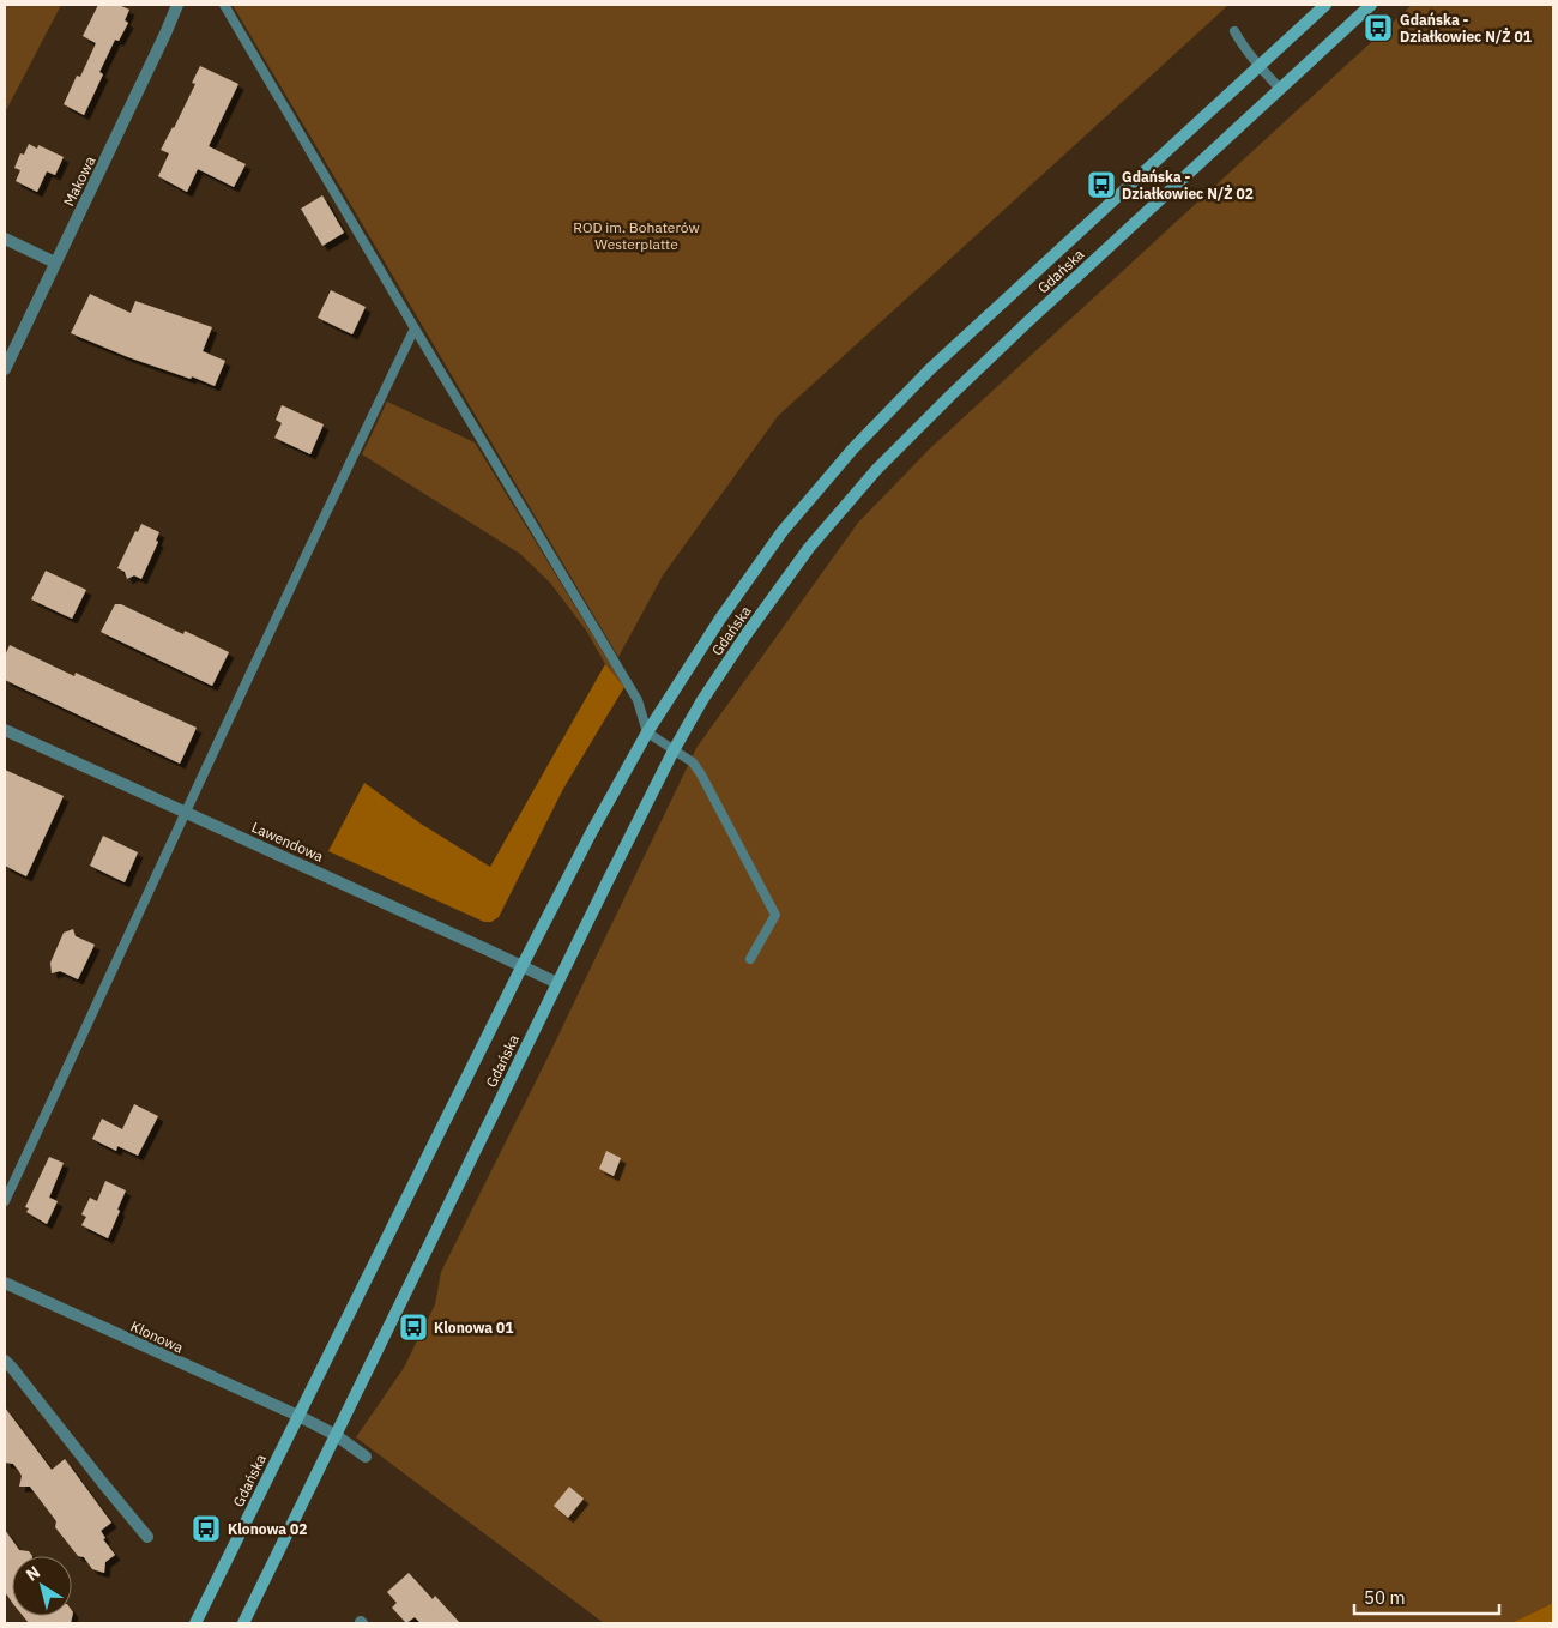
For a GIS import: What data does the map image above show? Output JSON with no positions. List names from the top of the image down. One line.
{"streets":{"main road":["Gdańska"],"street":["Makowa","Lawendowa","Klonowa"]},"crossings":[["Gdańska","Lawendowa"],["Gdańska","Klonowa"]],"parks":["ROD im. Bohaterów Westerplatte"],"places":{"bus stop":["Gdańska - Działkowiec N/Ż 01","Gdańska - Działkowiec N/Ż 02","Klonowa 01","Klonowa 02"]},"scale_bar":"50 m","north":"top left"}
